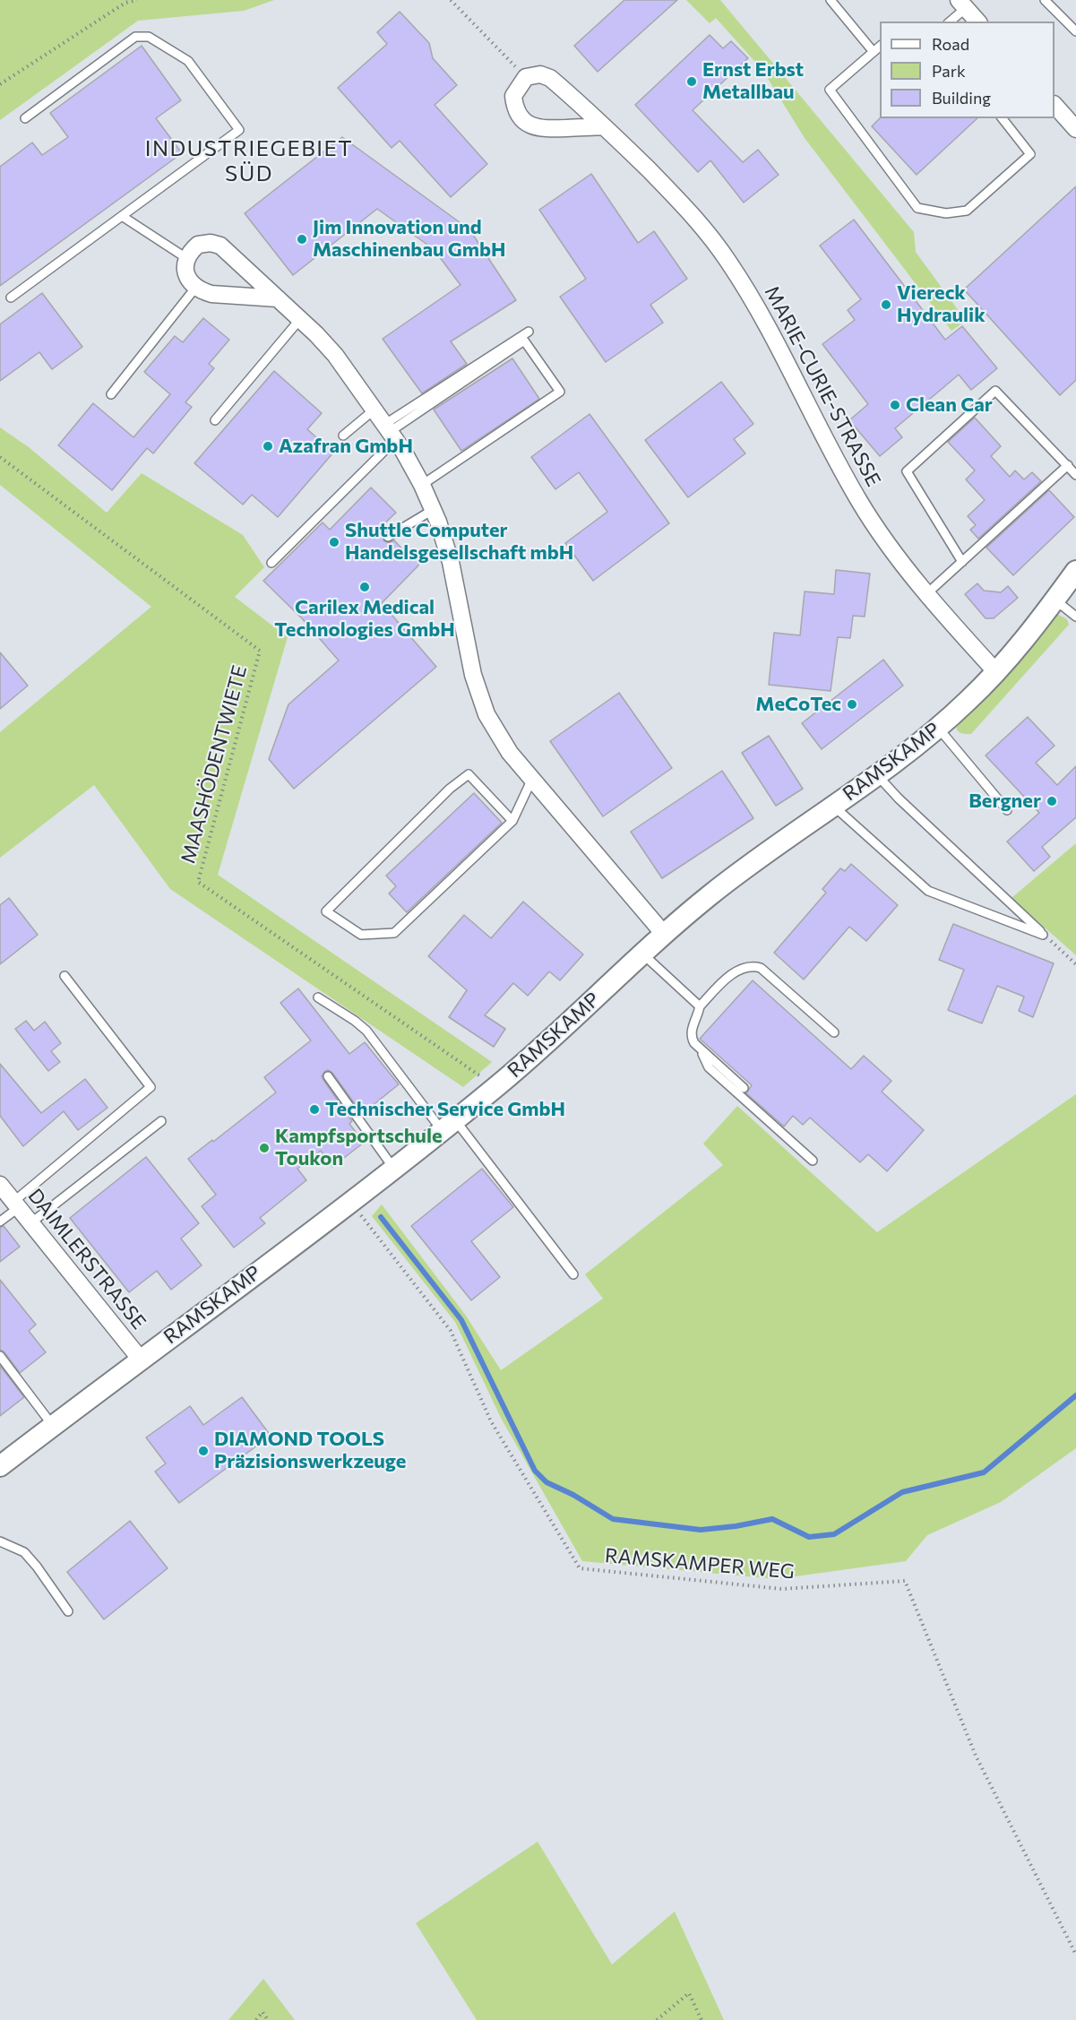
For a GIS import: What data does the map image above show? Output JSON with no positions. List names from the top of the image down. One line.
{"streets":{"street":["MARIE-CURIE-STRASSE","RAMSKAMP","DAIMLERSTRASSE"],"path":["MAASHÖDENTWIETE","RAMSKAMPER WEG"]},"crossings":[["MARIE-CURIE-STRASSE","RAMSKAMP"],["RAMSKAMP","MAASHÖDENTWIETE"],["RAMSKAMP","DAIMLERSTRASSE"],["RAMSKAMP","RAMSKAMPER WEG"]],"districts":["INDUSTRIEGEBIET SÜD"],"places":["Ernst Erbst Metallbau","Jim Innovation und Maschinenbau GmbH","Viereck Hydraulik","Clean Car","Azafran GmbH","Shuttle Computer Handelsgesellschaft mbH","Carilex Medical Technologies GmbH","MeCoTec","Bergner","Technischer Service GmbH","Kampfsportschule Toukon","DIAMOND TOOLS Präzisionswerkzeuge"],"legend":["Road","Park","Building"]}
